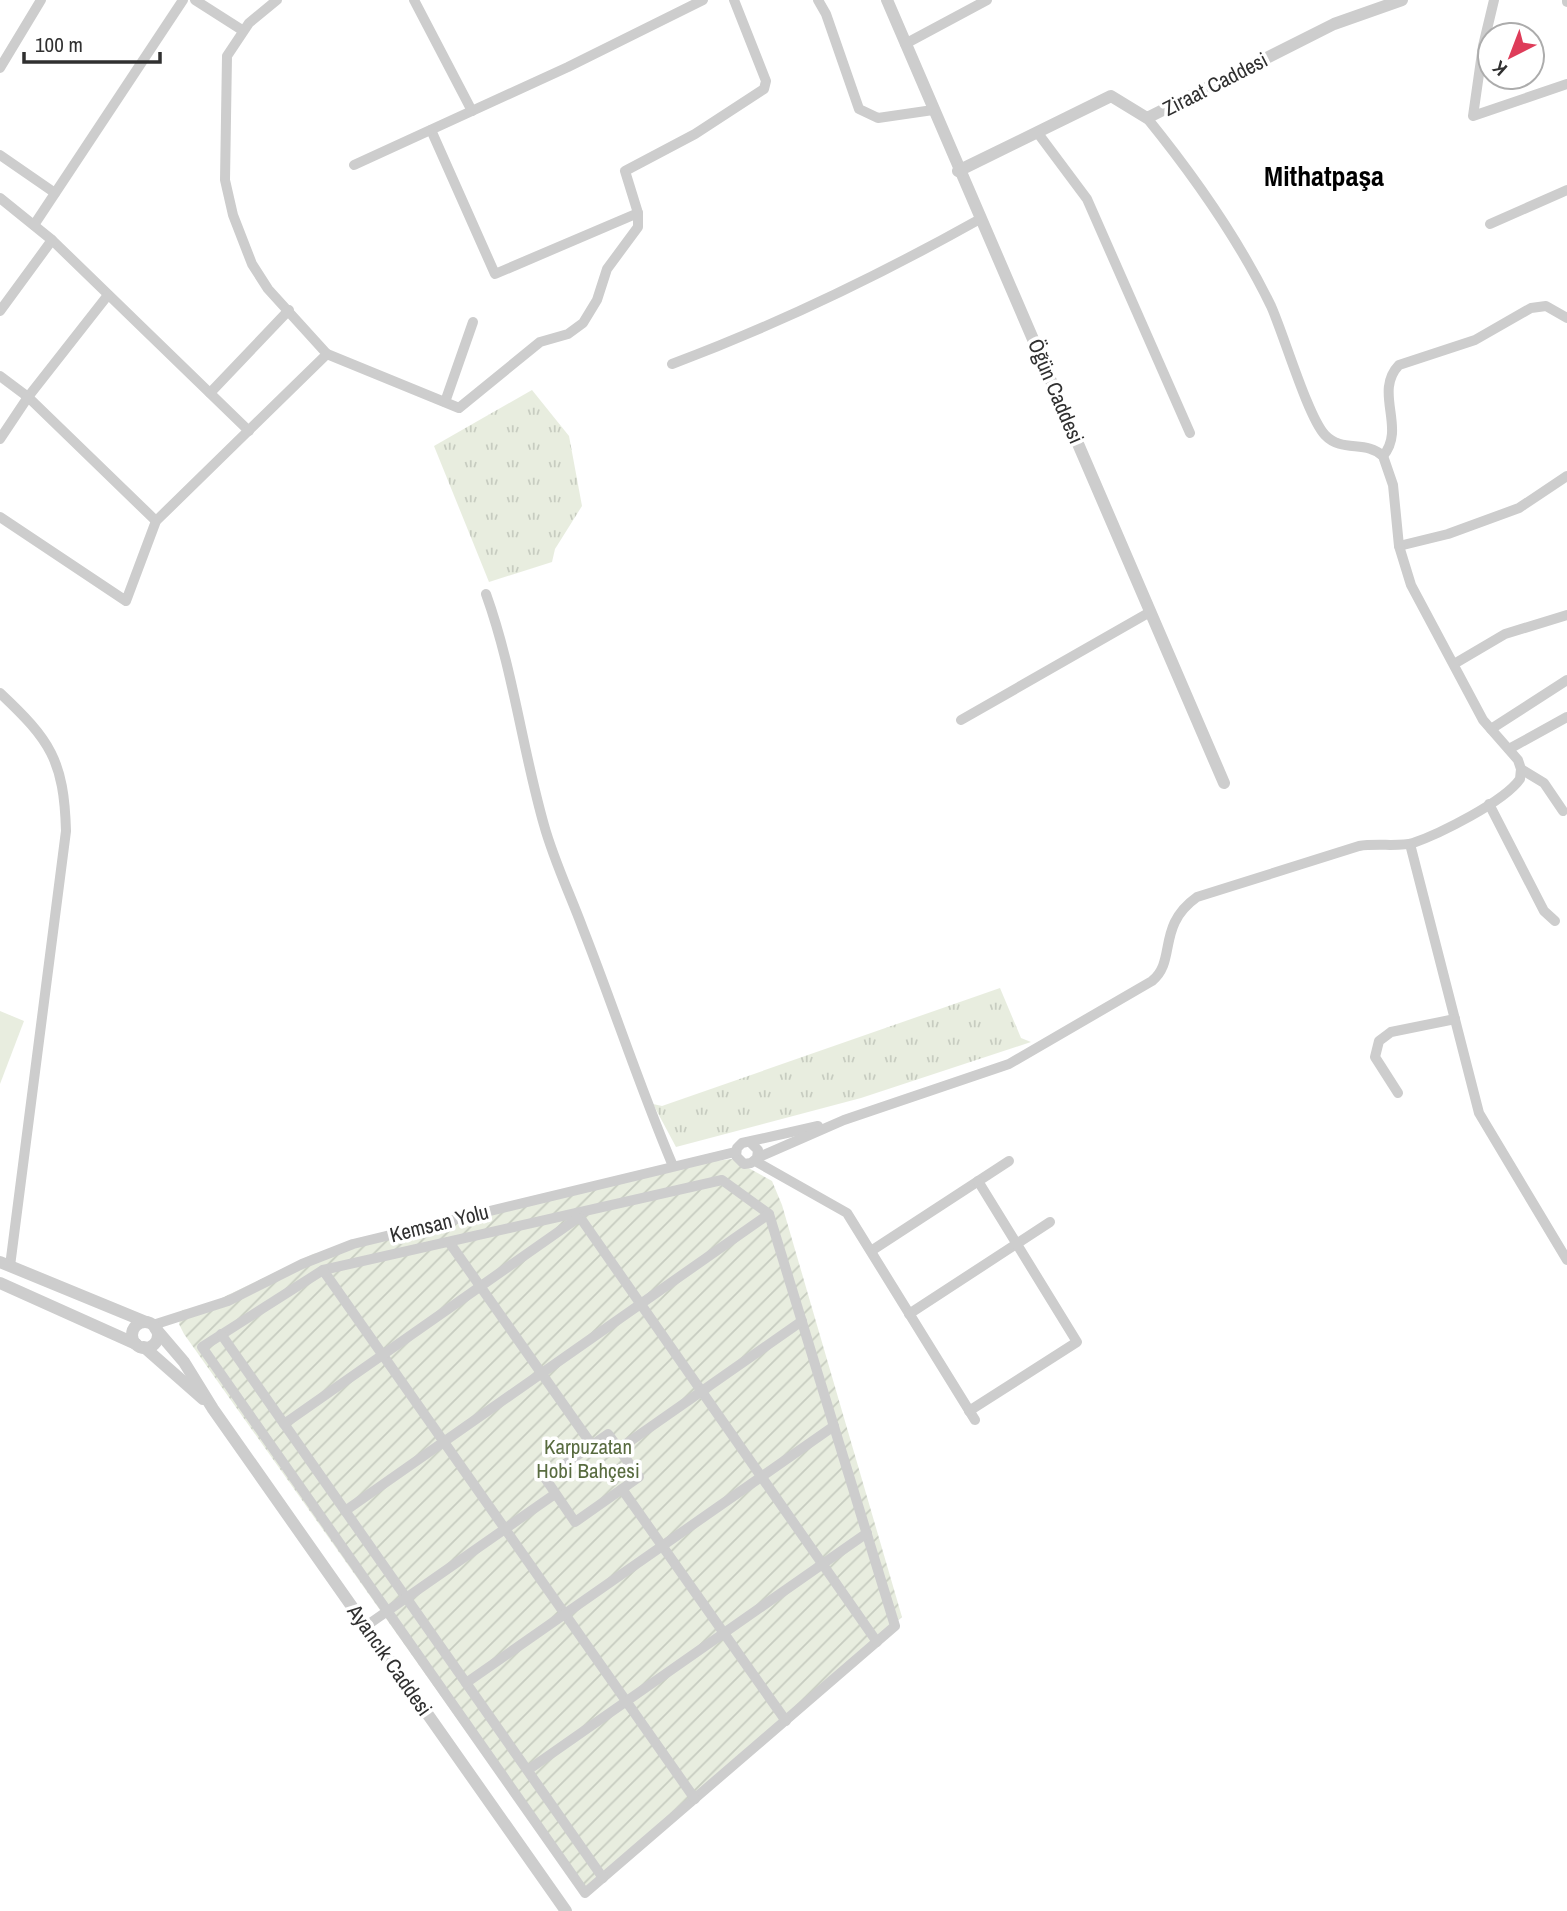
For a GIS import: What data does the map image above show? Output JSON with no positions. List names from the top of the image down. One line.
{"streets":{"street":["Ziraat Caddesi","Öğün Caddesi","Kemsan Yolu","Ayancık Caddesi"]},"crossings":[["Ziraat Caddesi","Öğün Caddesi"],["Kemsan Yolu","Ayancık Caddesi"]],"districts":["Mithatpaşa"],"parks":["Karpuzatan Hobi Bahçesi"],"scale_bar":"100 m","north":"bottom left"}
